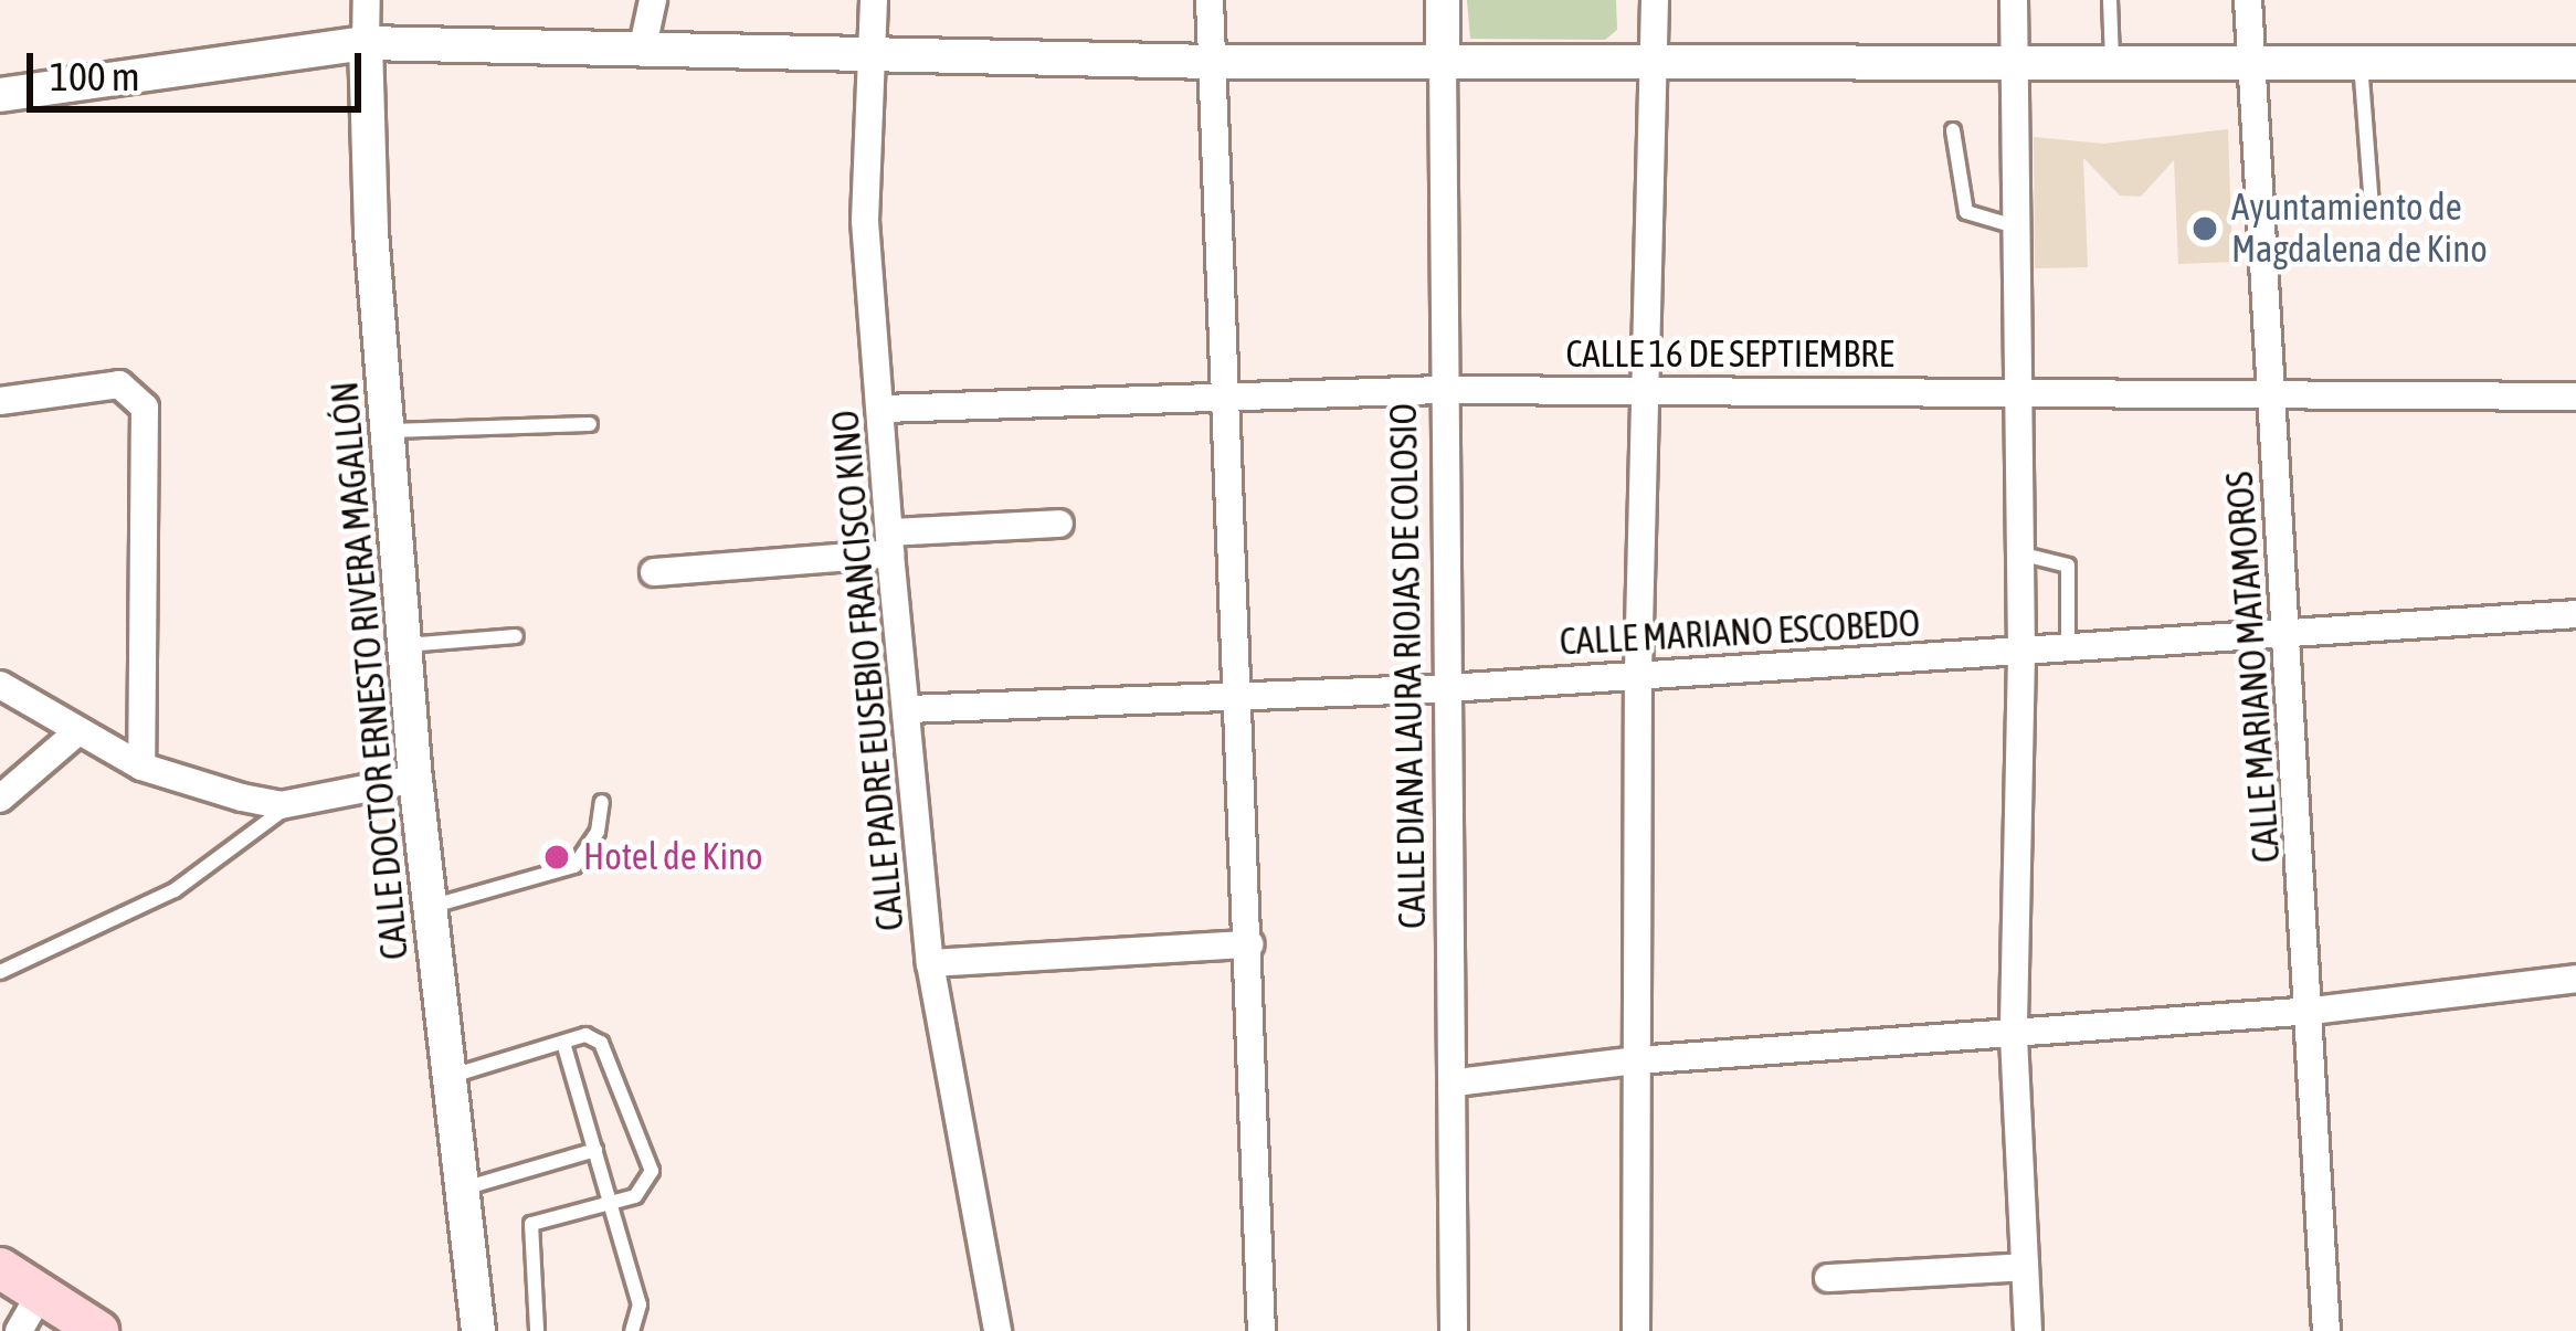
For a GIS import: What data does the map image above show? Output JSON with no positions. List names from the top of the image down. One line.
{"streets":{"street":["CALLE 16 DE SEPTIEMBRE","CALLE MARIANO ESCOBEDO","CALLE DIANA LAURA RIOJAS DE COLOSIO","CALLE MARIANO MATAMOROS","CALLE DOCTOR ERNESTO RIVERA MAGALLÓN","CALLE PADRE EUSEBIO FRANCISCO KINO"]},"crossings":[["CALLE 16 DE SEPTIEMBRE","CALLE DIANA LAURA RIOJAS DE COLOSIO"],["CALLE 16 DE SEPTIEMBRE","CALLE MARIANO MATAMOROS"],["CALLE 16 DE SEPTIEMBRE","CALLE PADRE EUSEBIO FRANCISCO KINO"],["CALLE MARIANO ESCOBEDO","CALLE DIANA LAURA RIOJAS DE COLOSIO"],["CALLE MARIANO ESCOBEDO","CALLE MARIANO MATAMOROS"],["CALLE MARIANO ESCOBEDO","CALLE PADRE EUSEBIO FRANCISCO KINO"]],"places":["Ayuntamiento de Magdalena de Kino","Hotel de Kino"],"scale_bar":"100 m"}
